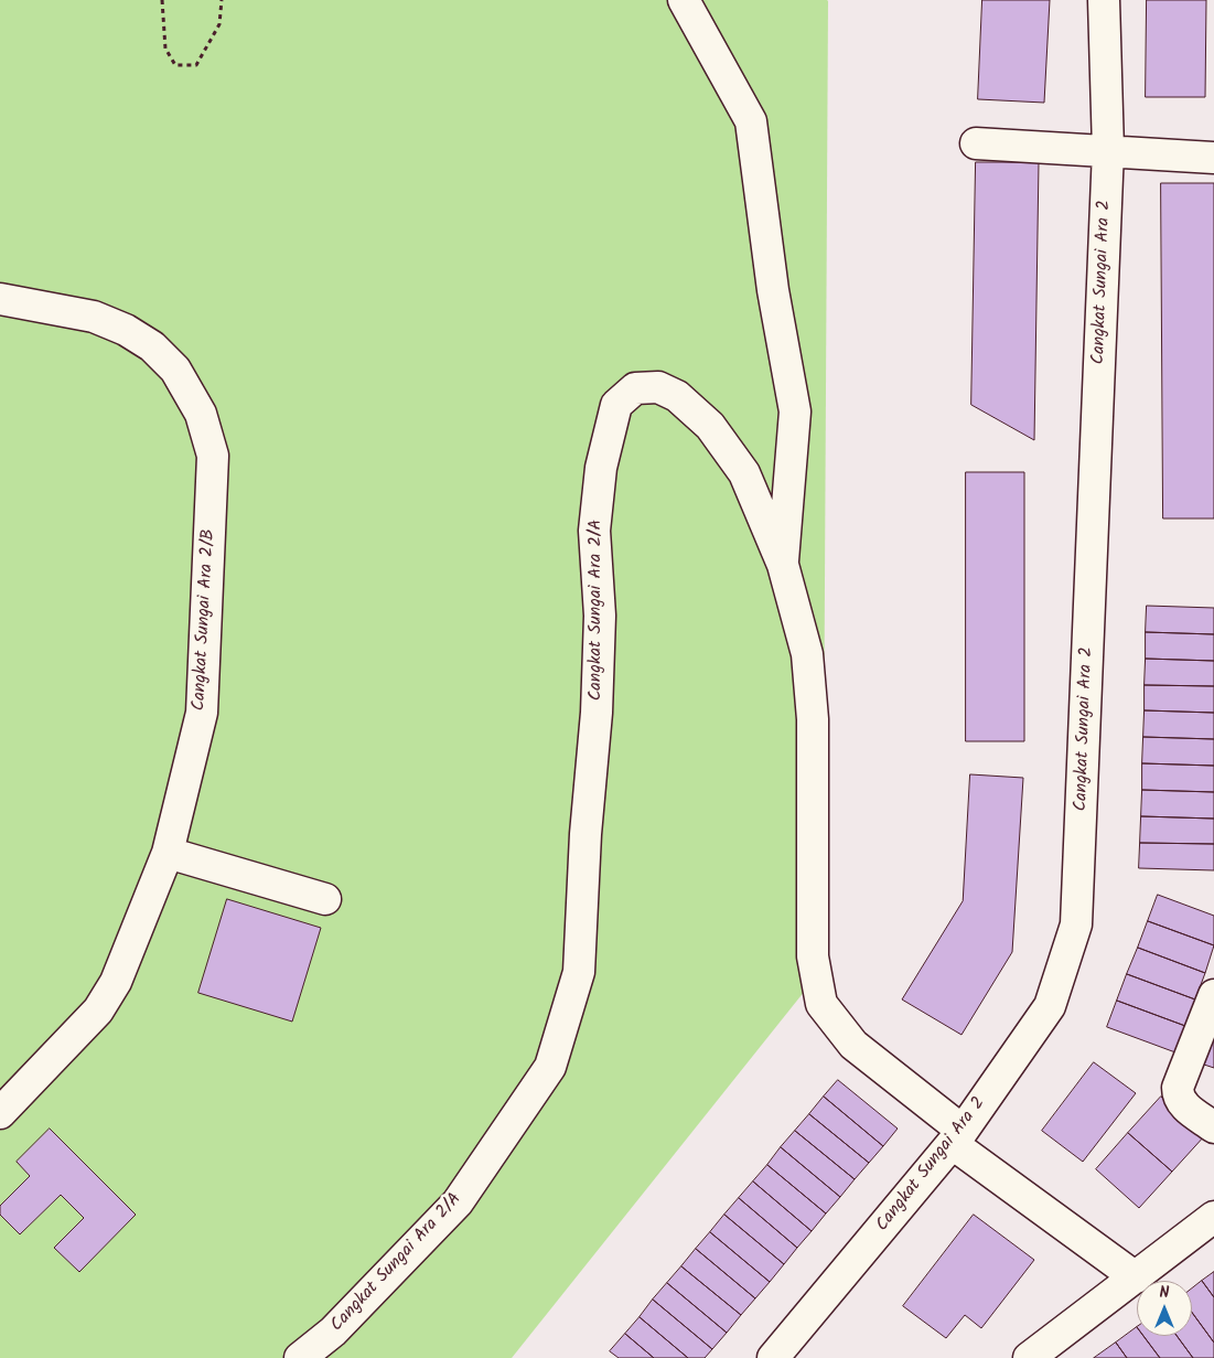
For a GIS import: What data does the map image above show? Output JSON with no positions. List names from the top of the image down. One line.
{"streets":{"street":["Cangkat Sungai Ara 2","Cangkat Sungai Ara 2/A","Cangkat Sungai Ara 2/B"]},"crossings":[["Cangkat Sungai Ara 2","Cangkat Sungai Ara 2/A"]],"north":"top"}
